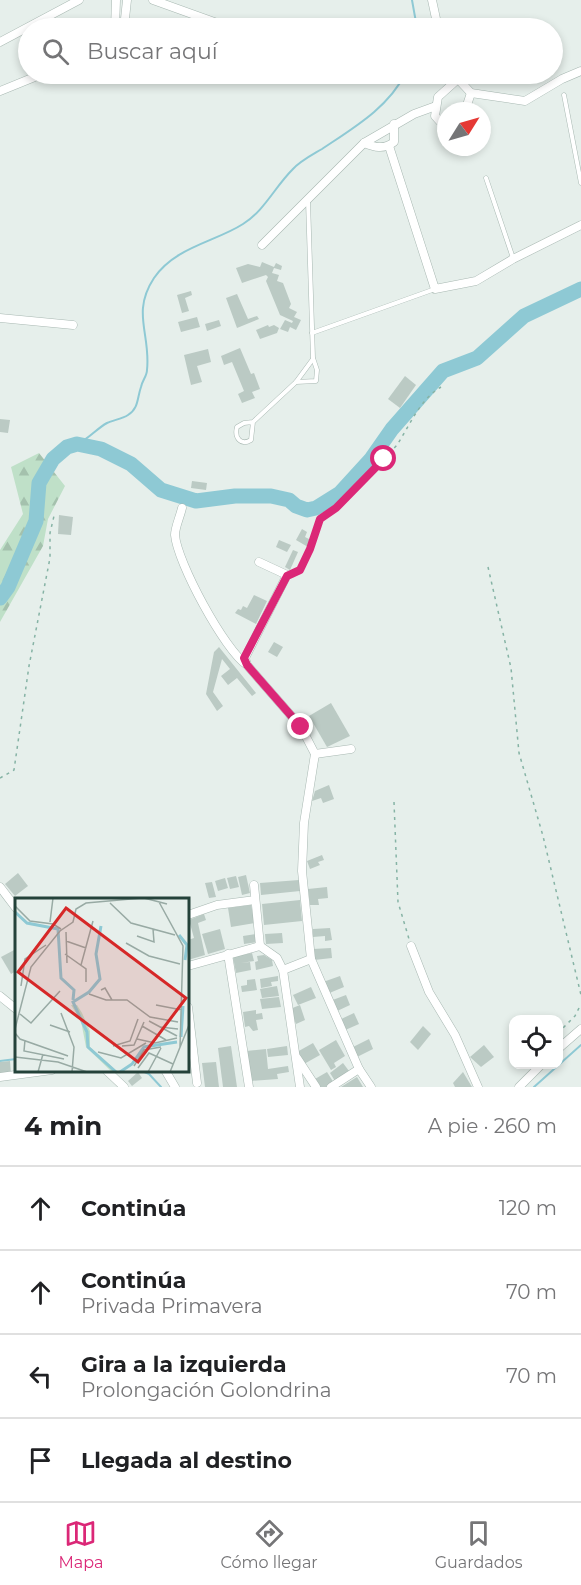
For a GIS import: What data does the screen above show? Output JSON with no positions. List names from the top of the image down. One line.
{"north":"top right","page":{"search":"Buscar aquí","heading":["4 min","A pie · 260 m"],"list":[["Continúa","120 m"],["Continúa","Privada Primavera","70 m"],["Gira a la izquierda","Prolongación Golondrina","70 m"],"Llegada al destino"],"nav":["Mapa","Cómo llegar","Guardados"]}}
